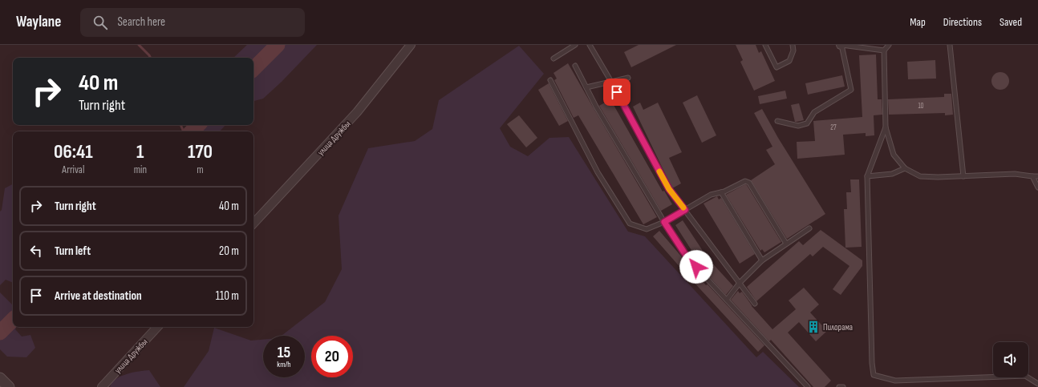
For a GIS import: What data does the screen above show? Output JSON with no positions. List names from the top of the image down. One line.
{"streets":{"street":["улица Дружбы"]},"places":{"building":["Пилорама"]},"house_numbers":["10","27"],"page":{"header":"Waylane","search":"Search here","nav":["Map","Directions","Saved"],"turn":["40 m","Turn right"],"eta":["06:41","Arrival","1","min","170","m"],"list":[{"name":"Turn right","value":"40 m"},{"name":"Turn left","value":"20 m"},{"name":"Arrive at destination","value":"110 m"}],"speed":"15 km/h","limit":"20"}}
